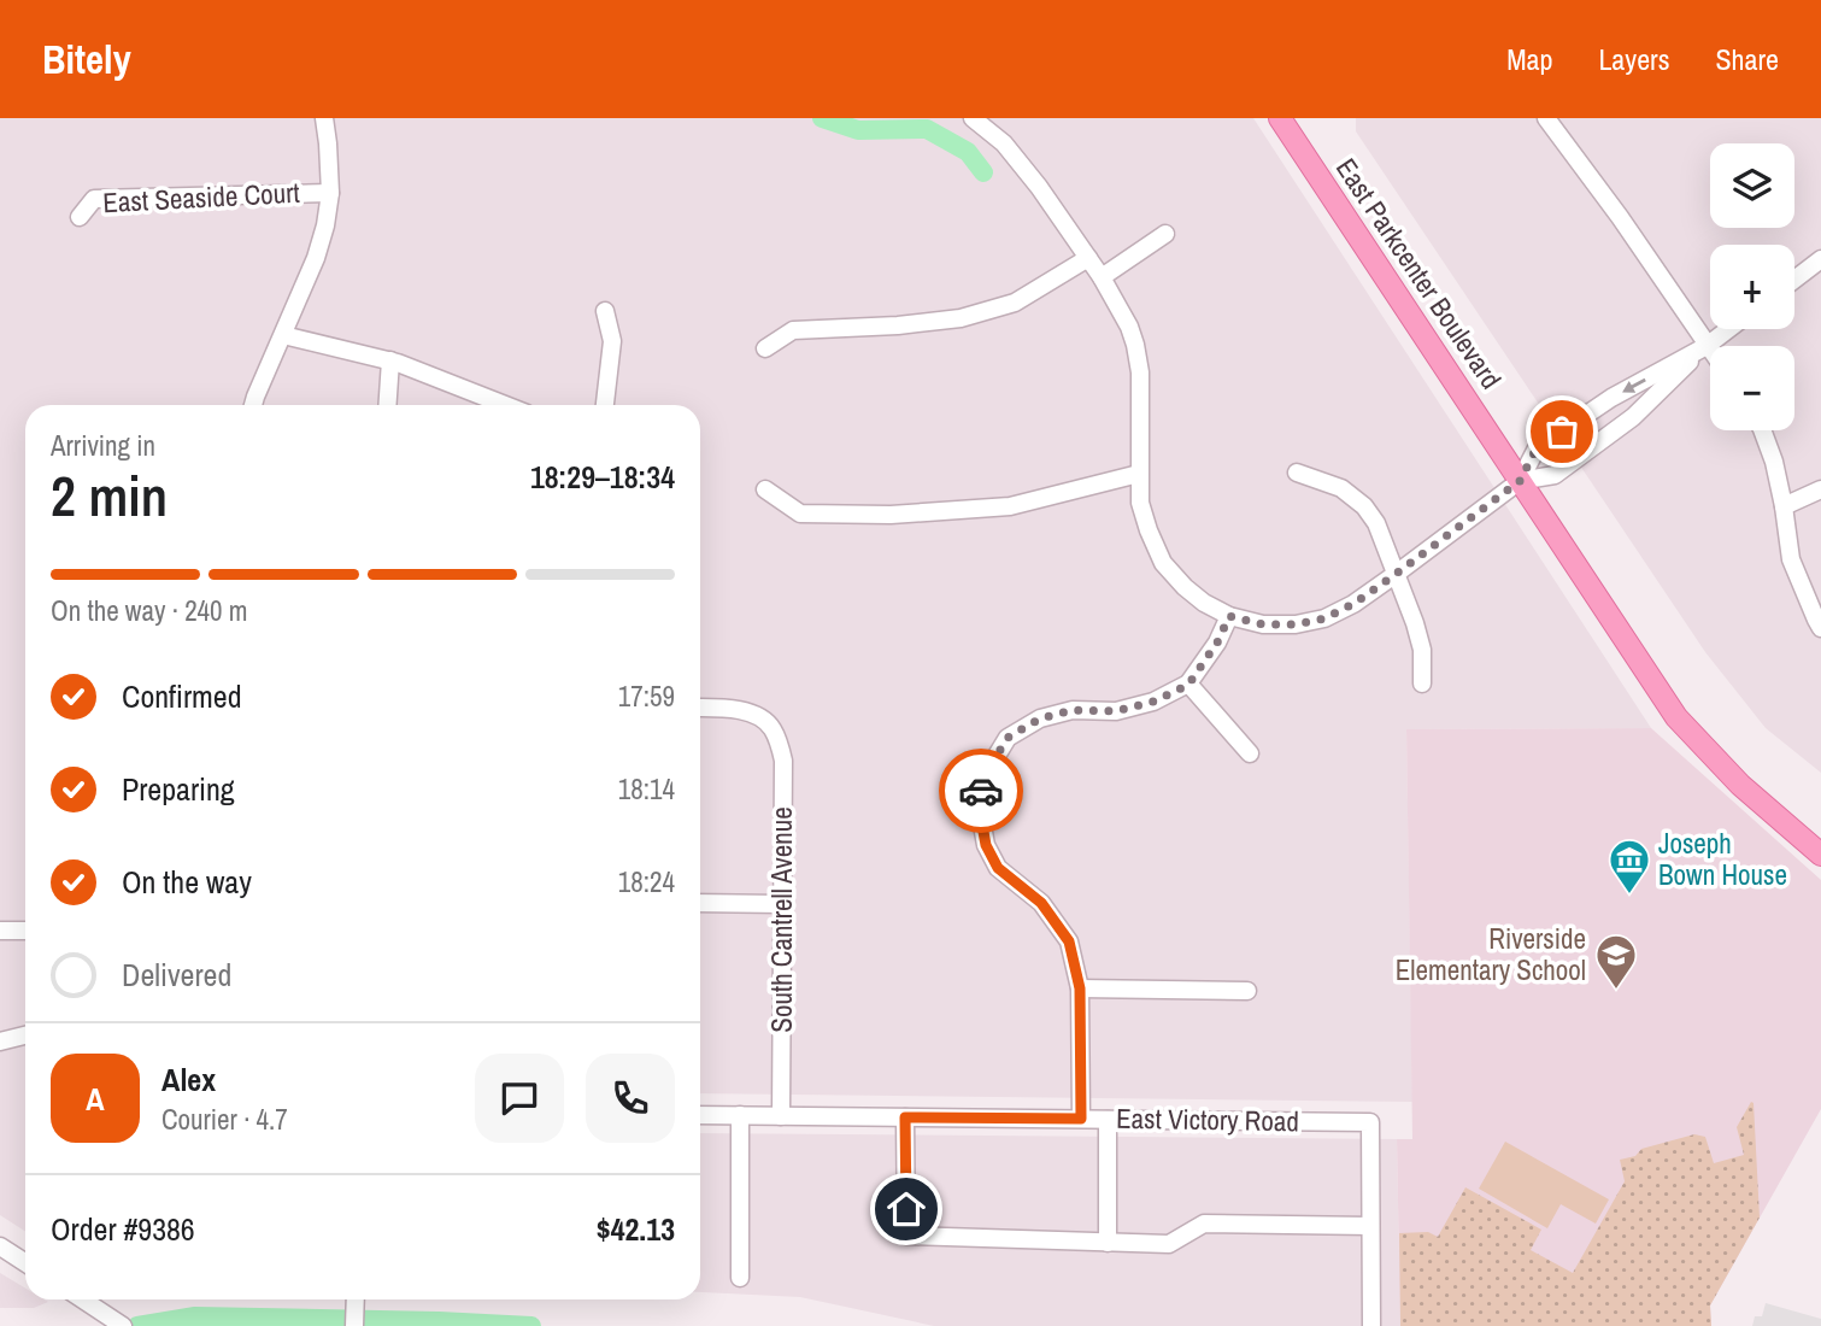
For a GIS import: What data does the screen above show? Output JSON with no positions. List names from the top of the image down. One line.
{"streets":{"main road":["East Parkcenter Boulevard"],"street":["East Seaside Court","South Cantrell Avenue","East Victory Road"]},"crossings":[["South Cantrell Avenue","East Victory Road"]],"places":{"museum":["Joseph Bown House"],"school or university":["Riverside Elementary School"]},"page":{"header":"Bitely","nav":["Map","Layers","Share"],"map_buttons":["+","−"],"heading":["2 min","Arriving in","18:29–18:34"],"panel":["Alex","Courier · 4.7","Order #9386","$42.13"],"bar":"On the way · 240 m","list":[["Confirmed","17:59"],["Preparing","18:14"],["On the way","18:24"],"Delivered"],"round":"A"}}
